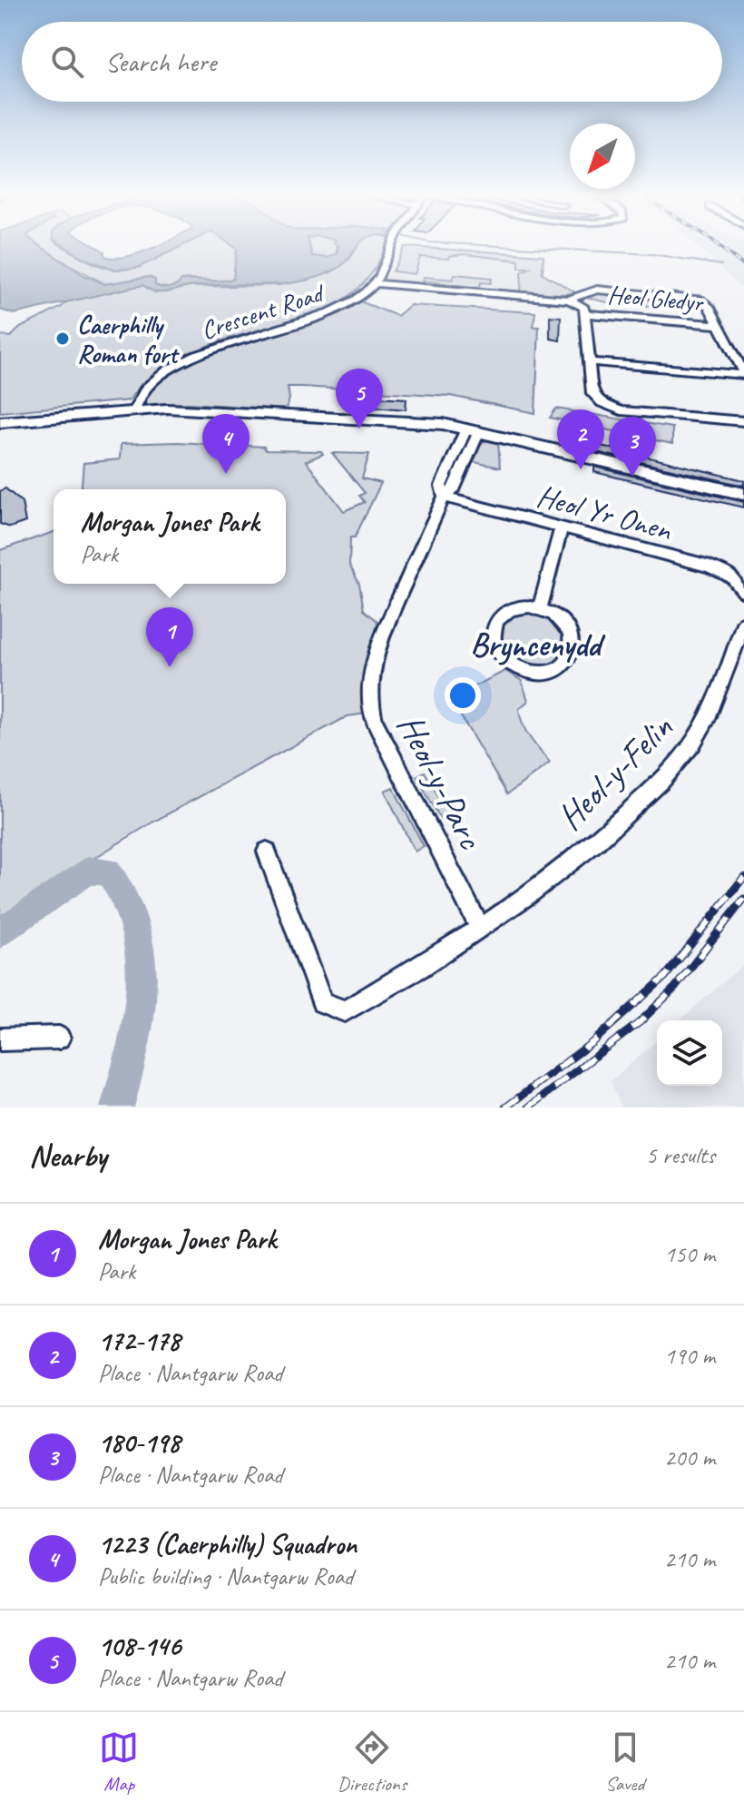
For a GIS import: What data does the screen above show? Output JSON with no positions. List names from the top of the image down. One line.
{"streets":{"street":["Heol Gledyr","Crescent Road","Heol Yr Onen","Heol-y-Felin","Heol-y-Parc"]},"crossings":[["Heol Yr Onen","Heol-y-Parc"],["Heol-y-Felin","Heol-y-Parc"]],"districts":["Bryncenydd"],"places":["Caerphilly Roman fort"],"north":"bottom left","page":{"search":"Search here","pins":["5","2","4","3","1"],"popup":["Morgan Jones Park","Park"],"heading":["Nearby","5 results"],"list":[{"mark":"1","name":"Morgan Jones Park","note":"Park","value":"150 m"},{"mark":"2","name":"172-178","note":"Place · Nantgarw Road","value":"190 m"},{"mark":"3","name":"180-198","note":"Place · Nantgarw Road","value":"200 m"},{"mark":"4","name":"1223 (Caerphilly) Squadron","note":"Public building · Nantgarw Road","value":"210 m"},{"mark":"5","name":"108-146","note":"Place · Nantgarw Road","value":"210 m"}],"nav":["Map","Directions","Saved"]}}
